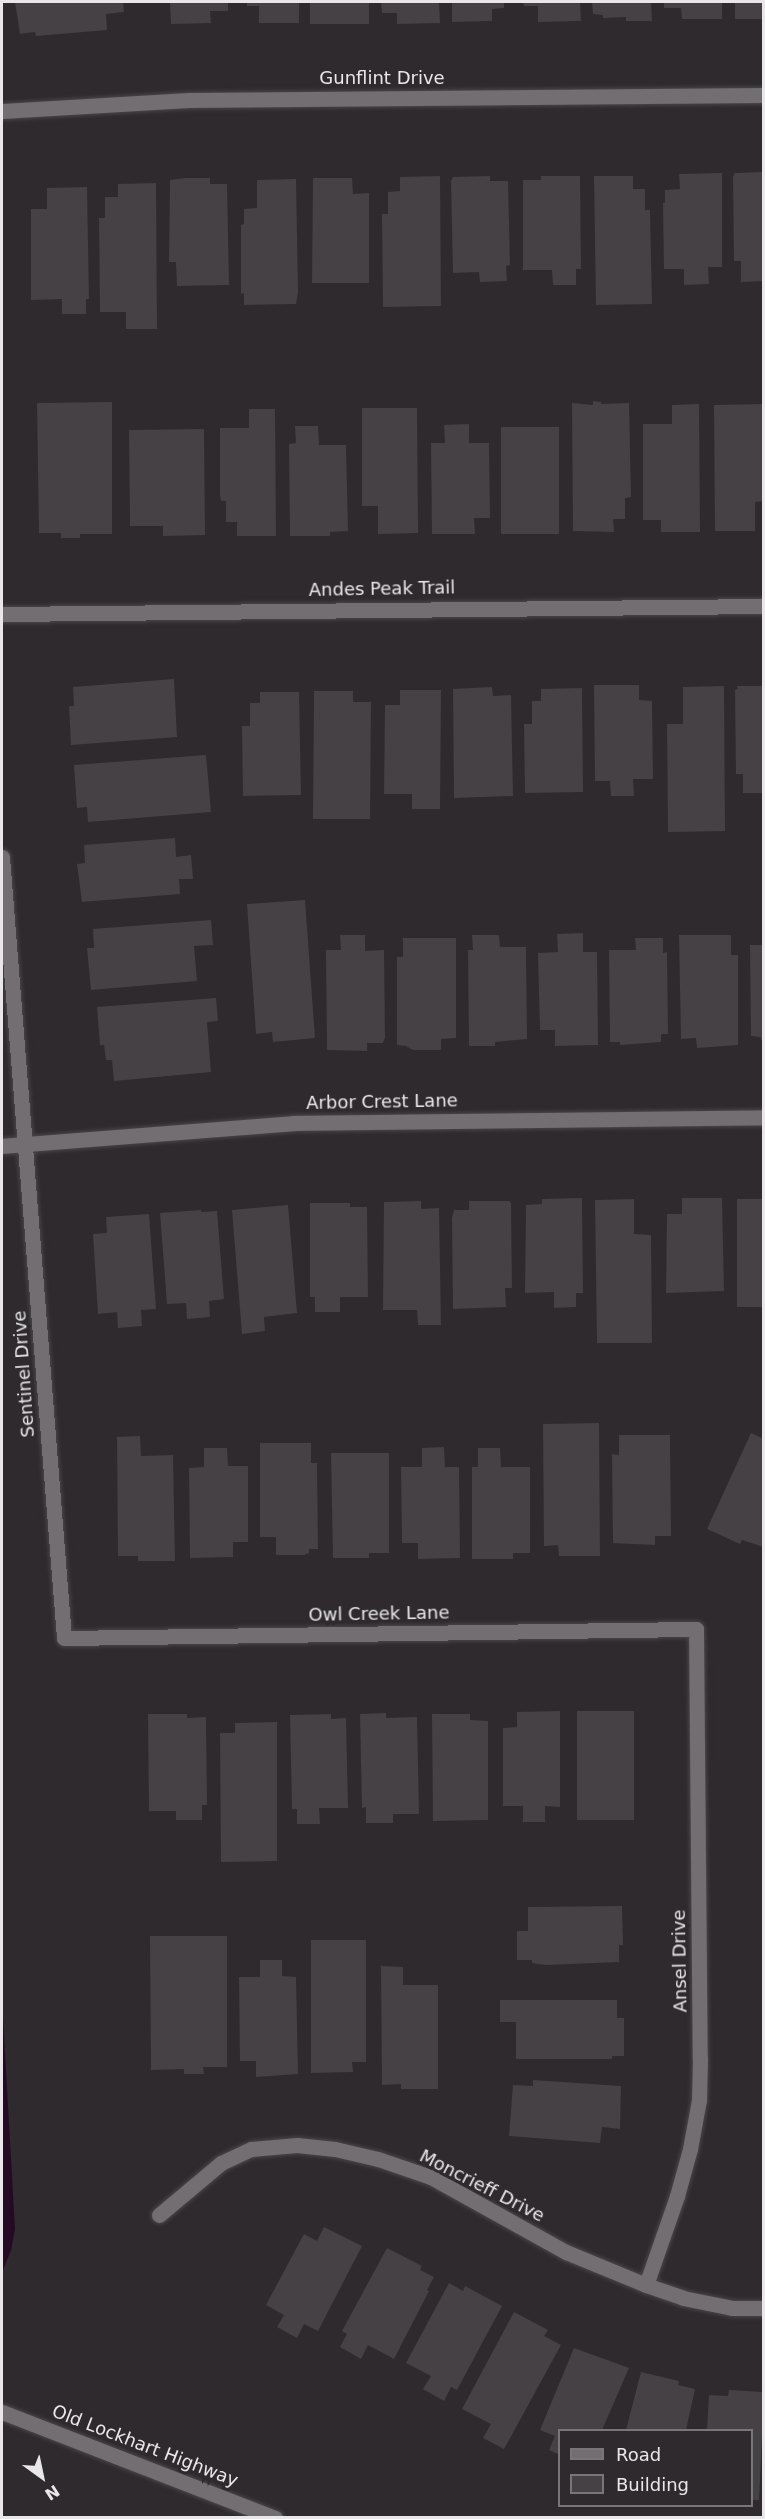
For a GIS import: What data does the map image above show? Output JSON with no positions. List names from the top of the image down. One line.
{"streets":{"street":["Gunflint Drive","Andes Peak Trail","Arbor Crest Lane","Sentinel Drive","Owl Creek Lane","Ansel Drive","Moncrieff Drive","Old Lockhart Highway"]},"crossings":[["Arbor Crest Lane","Sentinel Drive"],["Sentinel Drive","Owl Creek Lane"],["Owl Creek Lane","Ansel Drive"],["Ansel Drive","Moncrieff Drive"]],"legend":["Road","Building"],"north":"bottom right"}
